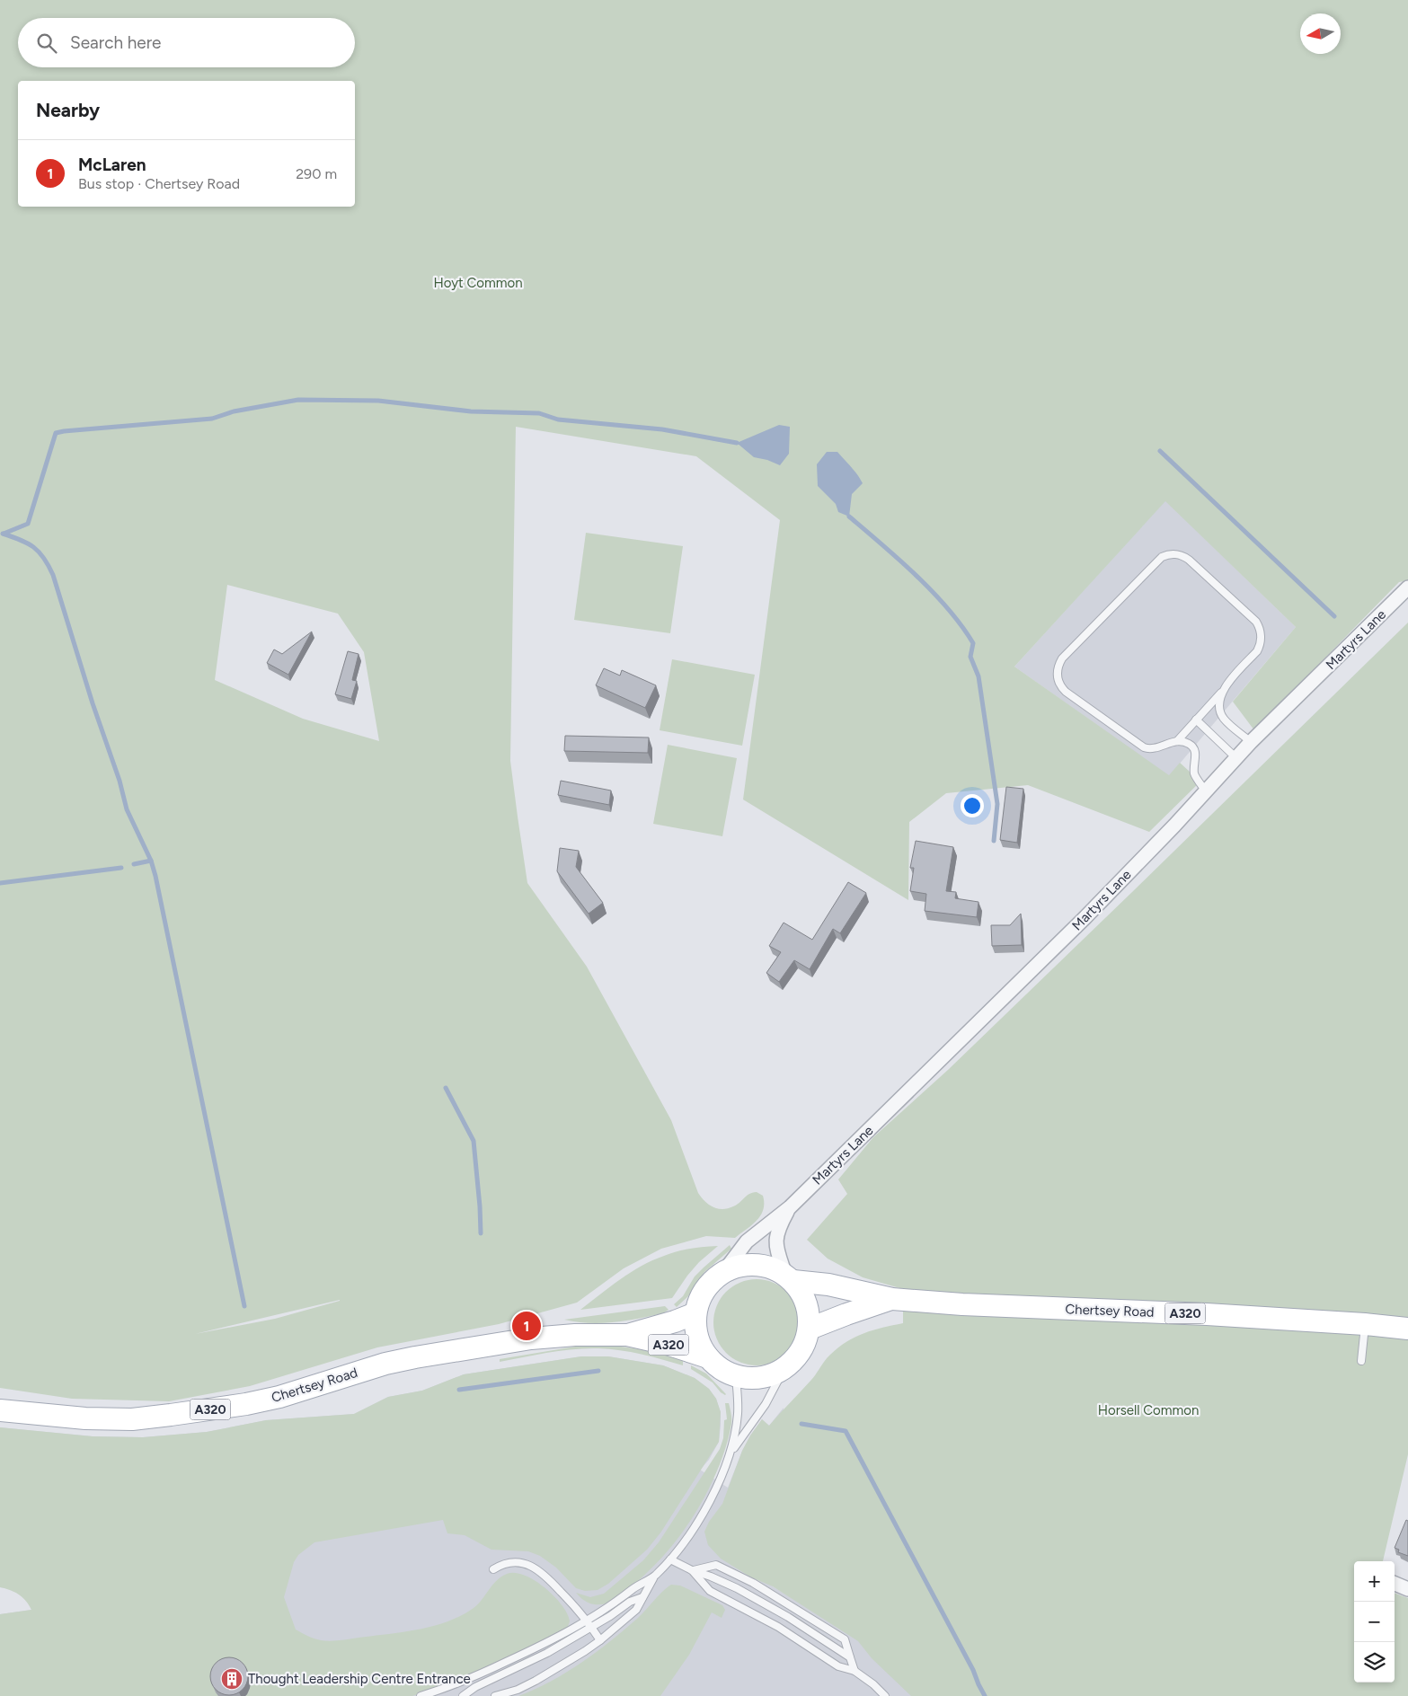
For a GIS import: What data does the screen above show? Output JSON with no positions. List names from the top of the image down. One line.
{"streets":{"main road":["Chertsey Road","A320"],"street":["Martyrs Lane"]},"crossings":[["Martyrs Lane","Chertsey Road"]],"parks":["Hoyt Common","Horsell Common"],"places":{"building":["Thought Leadership Centre Entrance"]},"north":"left","page":{"search":"Search here","heading":"Nearby","list":[{"mark":"1","name":"McLaren","note":"Bus stop · Chertsey Road","value":"290 m"}],"pins":"1","map_buttons":["+","−"]}}
